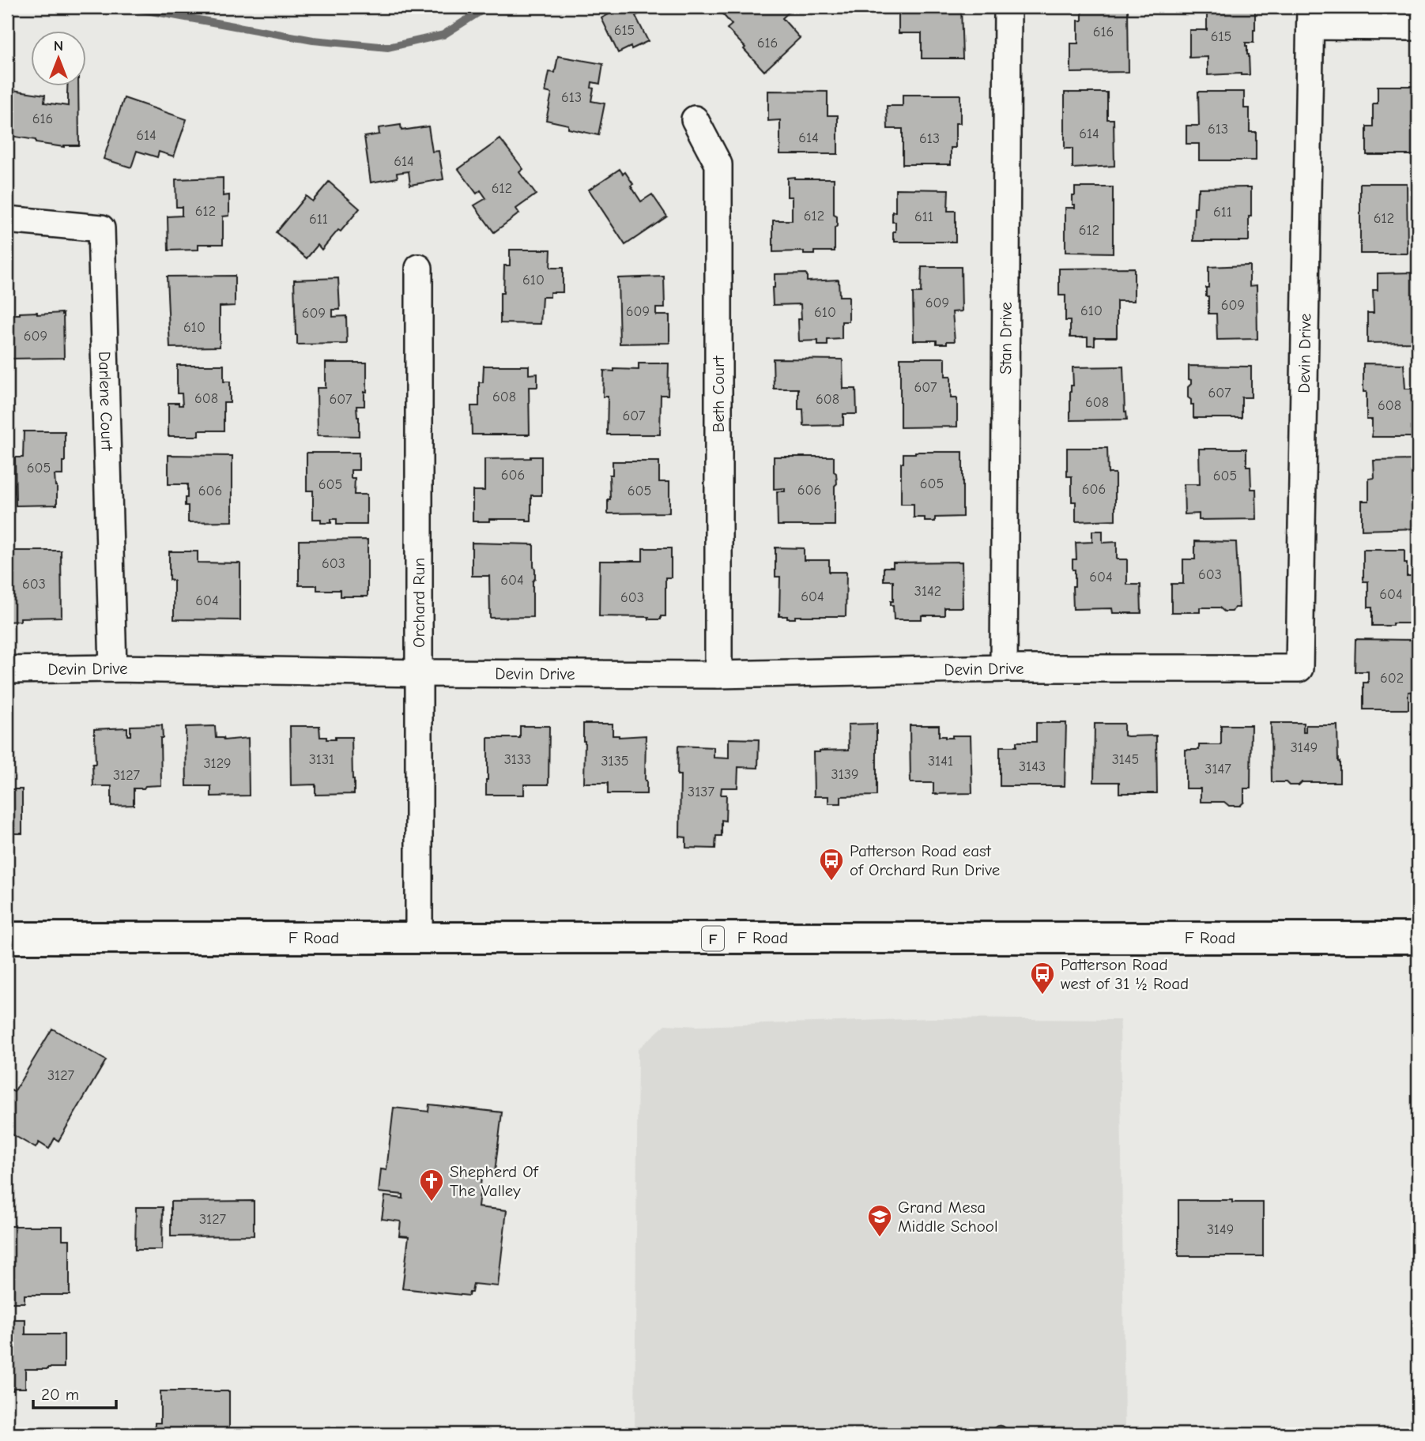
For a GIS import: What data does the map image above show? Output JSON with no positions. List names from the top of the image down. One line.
{"streets":{"main road":["F Road","F"],"street":["Stan Drive","Devin Drive","Beth Court","Darlene Court","Orchard Run"]},"crossings":[["Stan Drive","Devin Drive"],["Devin Drive","Beth Court"],["Devin Drive","Darlene Court"],["Devin Drive","Orchard Run"],["Orchard Run","F Road"]],"places":{"bus stop":["Patterson Road east of Orchard Run Drive","Patterson Road west of 31 ½ Road"],"church":["Shepherd Of The Valley"],"school or university":["Grand Mesa Middle School"]},"house_numbers":["615","616","615","616","613","616","613","614","614","614","613","614","612","612","611","612","611","612","611","612","610","609","609","610","609","610","609","610","609","607","607","608","608","607","608","608","608","607","605","606","605","605","605","606","606","606","605","603","603","604","604","603","3142","604","604","603","604","602","3149","3131","3133","3145","3135","3141","3129","3143","3147","3139","3127","3137","3127","3127","3149"],"scale_bar":"20 m","north":"top"}
